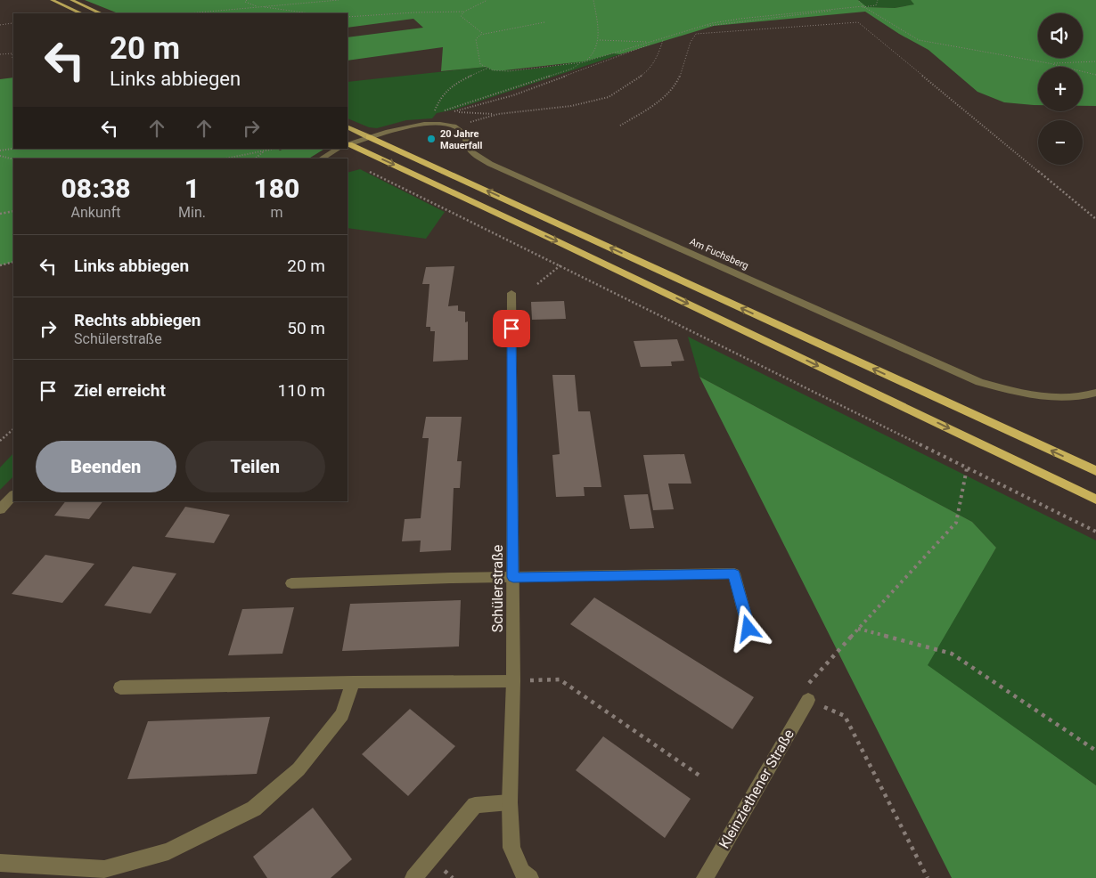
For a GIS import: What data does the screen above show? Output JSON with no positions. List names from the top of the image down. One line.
{"streets":{"street":["Am Fuchsberg","Schülerstraße","Kleinziethener Straße"]},"places":["20 Jahre Mauerfall"],"page":{"map_buttons":["+","−"],"turn":["20 m","Links abbiegen"],"eta":["08:38","Ankunft","1","Min.","180","m"],"list":[{"name":"Links abbiegen","value":"20 m"},{"name":"Rechts abbiegen","note":"Schülerstraße","value":"50 m"},{"name":"Ziel erreicht","value":"110 m"}],"buttons":["Beenden","Teilen"]}}
